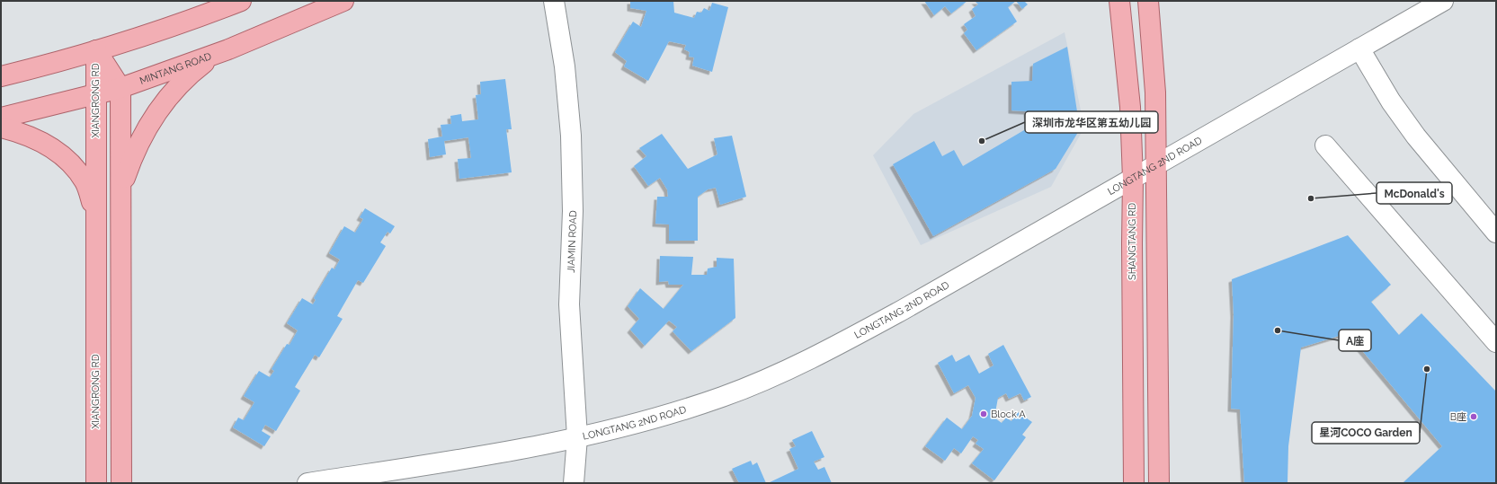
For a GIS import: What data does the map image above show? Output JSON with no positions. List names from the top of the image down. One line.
{"streets":{"main road":["MINTANG ROAD","XIANGRONG RD","SHANGTANG RD"],"street":["LONGTANG 2ND ROAD","JIAMIN ROAD"]},"crossings":[["MINTANG ROAD","XIANGRONG RD"],["LONGTANG 2ND ROAD","JIAMIN ROAD"],["LONGTANG 2ND ROAD","SHANGTANG RD"]],"places":["深圳市龙华区第五幼儿园","McDonald's","A座","星河COCO Garden","Block A","B座"]}
